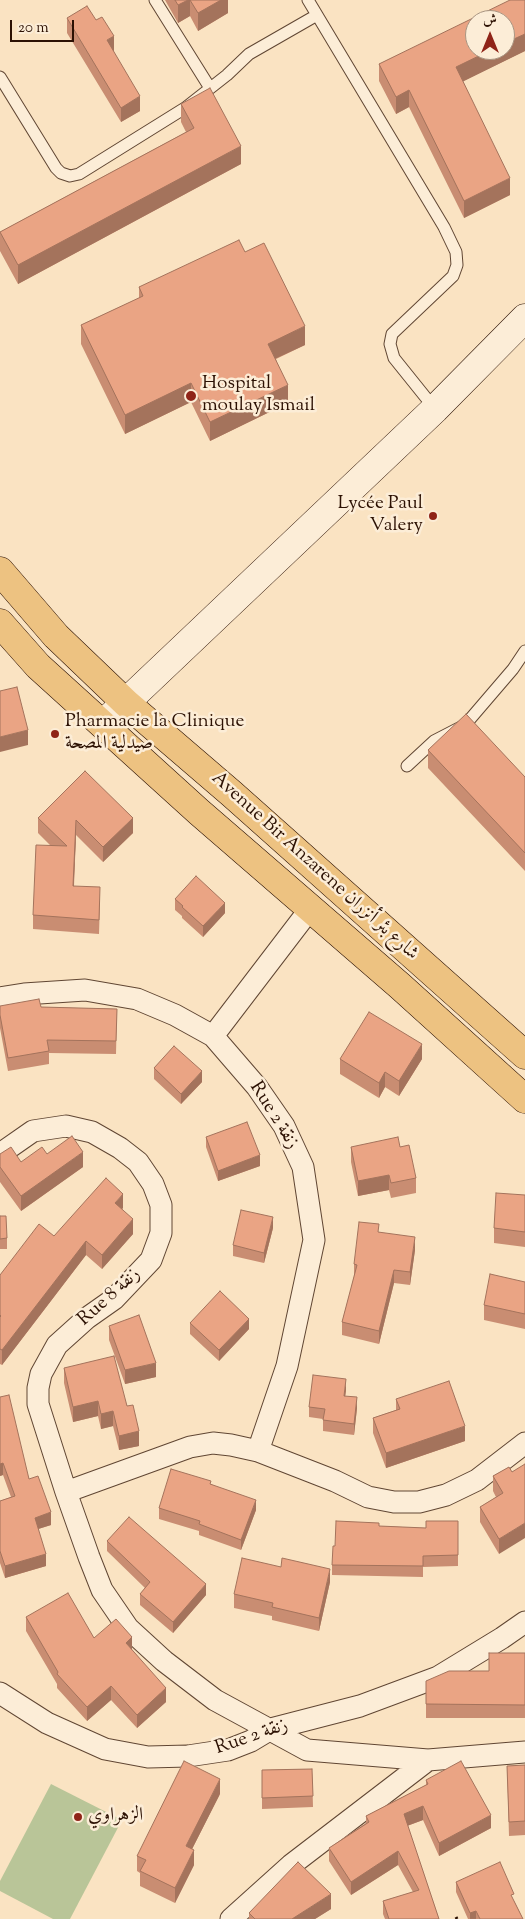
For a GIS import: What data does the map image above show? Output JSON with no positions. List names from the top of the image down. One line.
{"streets":{"main road":["Avenue Bir Anzarene شارع بئر أنزران"],"street":["Rue 2 زنقة","Rue 8 زنقة"]},"crossings":[["Rue 2 زنقة","Rue 8 زنقة"]],"places":["Hospital moulay Ismail","Lycée Paul Valery","Pharmacie la Clinique صيدلية المصحة","الزهراوي"],"scale_bar":"20 m","north":"top"}
